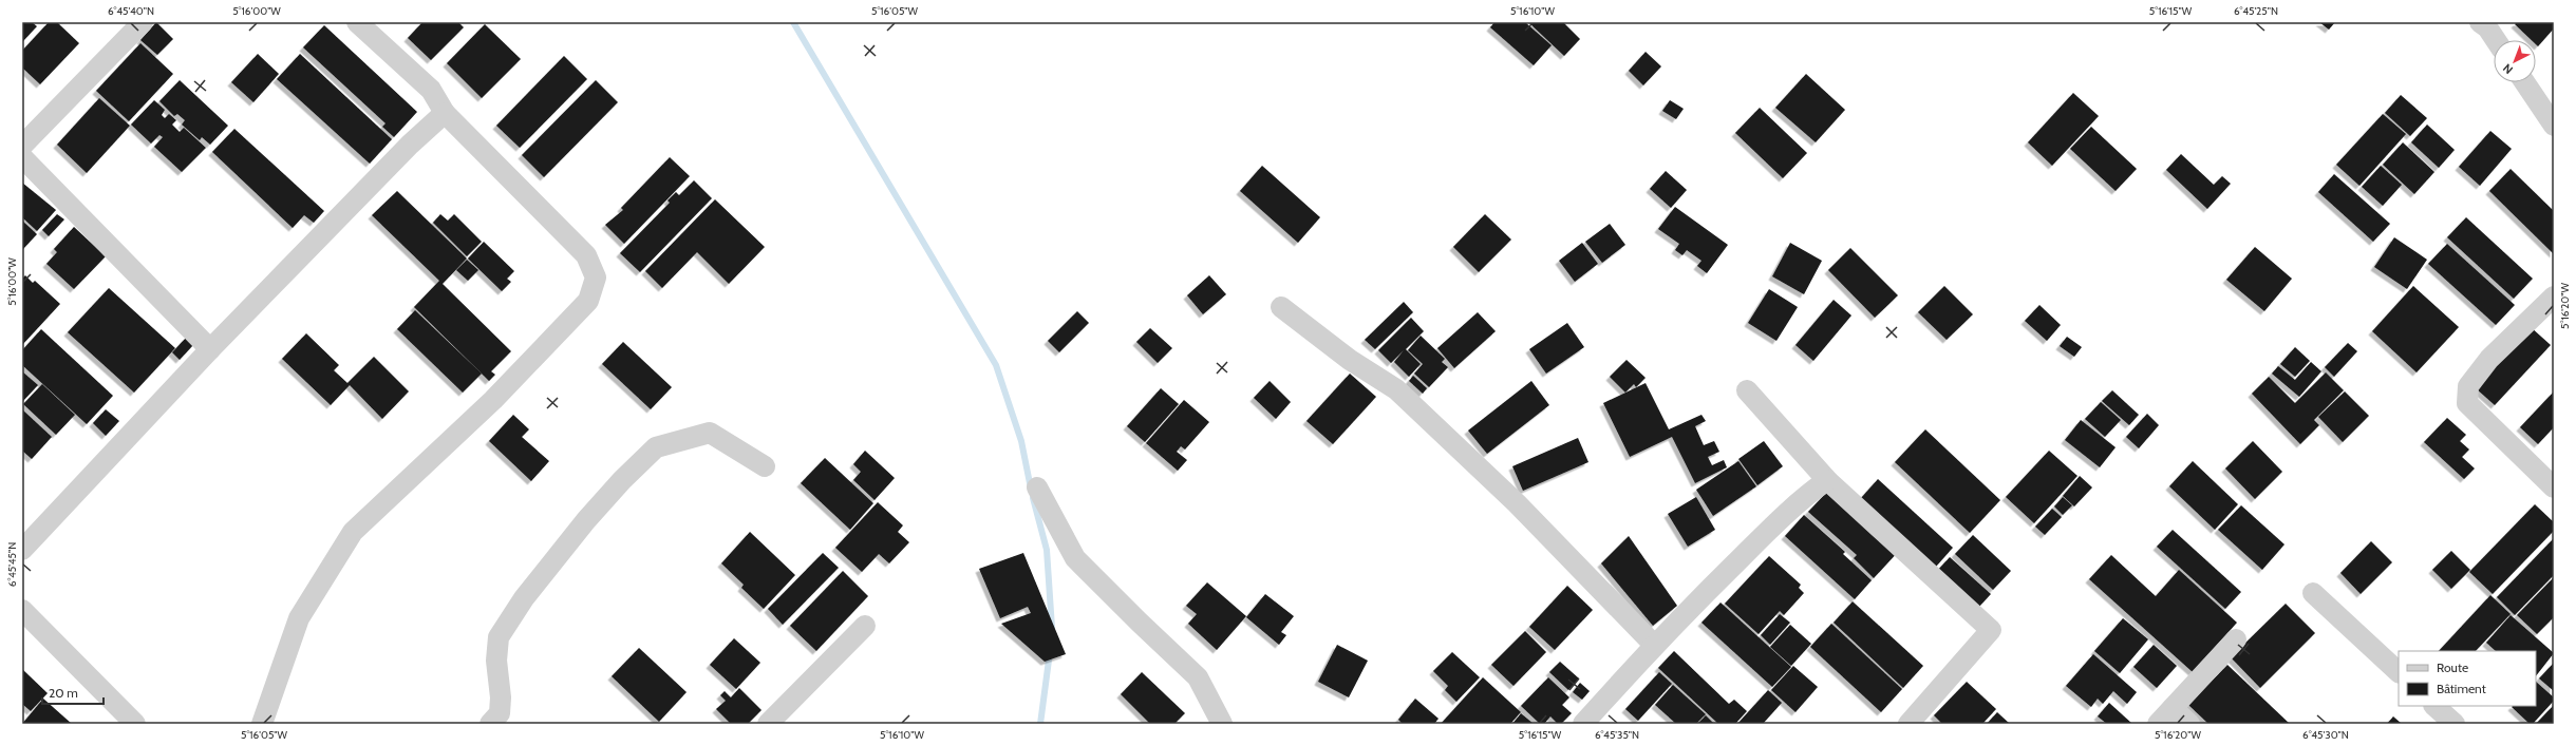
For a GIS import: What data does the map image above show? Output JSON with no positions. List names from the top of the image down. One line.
{"legend":["Route","Bâtiment"],"scale_bar":"20 m","north":"bottom left","coordinates":["6°45'40\"N","5°16'00\"W","5°16'05\"W","5°16'10\"W","5°16'15\"W","6°45'25\"N","5°16'20\"W","6°45'45\"N","6°45'35\"N","6°45'30\"N"]}
